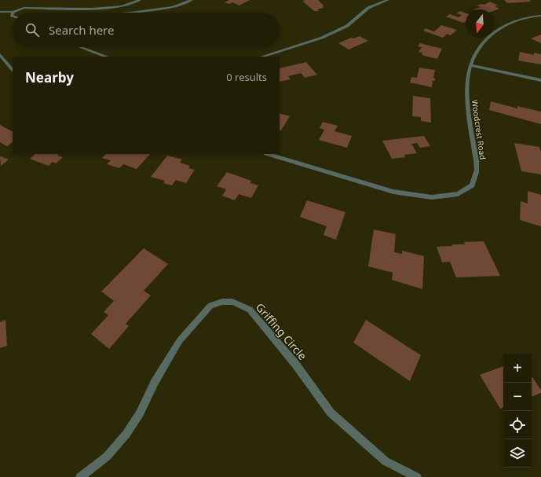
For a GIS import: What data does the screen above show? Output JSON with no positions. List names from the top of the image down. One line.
{"streets":{"street":["Woodcrest Road","Griffing Circle"]},"north":"bottom","page":{"search":"Search here","heading":["Nearby","0 results"],"map_buttons":["+","−"]}}
